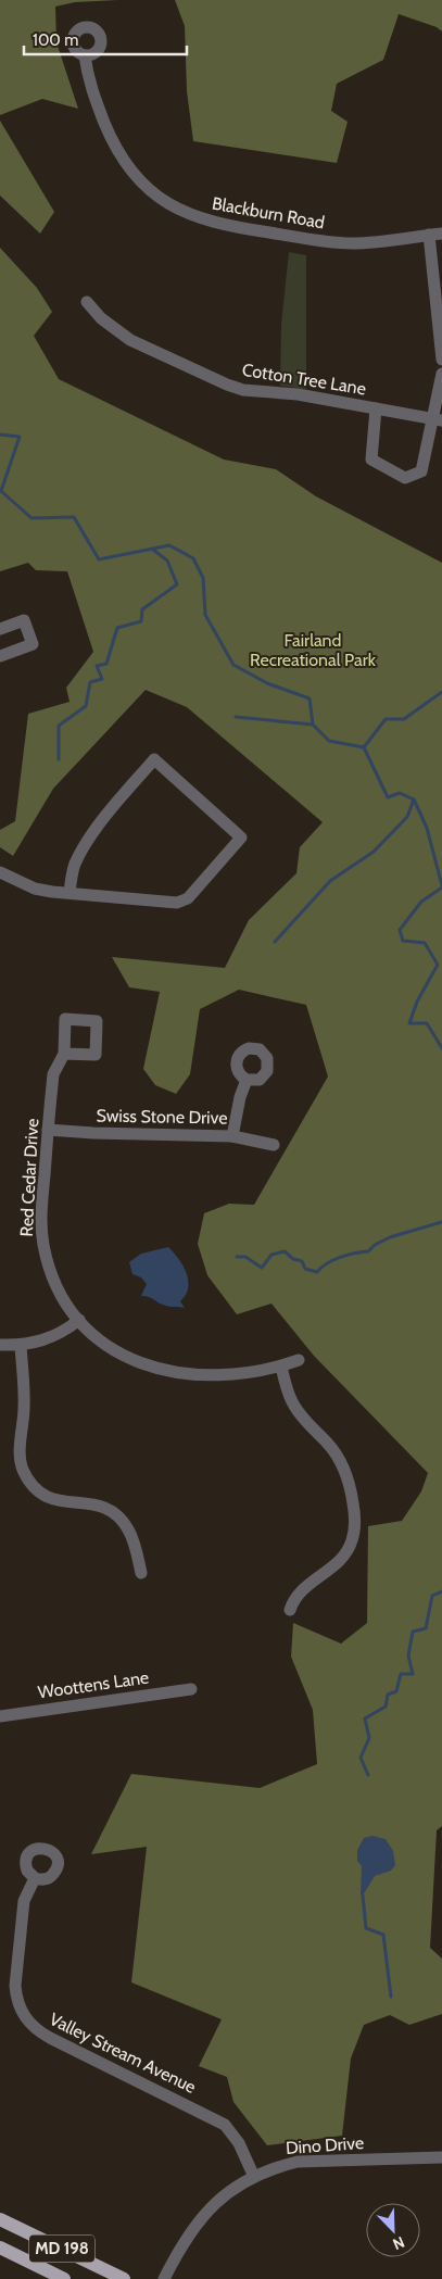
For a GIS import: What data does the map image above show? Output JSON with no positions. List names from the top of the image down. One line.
{"streets":{"main road":["MD 198"],"street":["Blackburn Road","Cotton Tree Lane","Swiss Stone Drive","Red Cedar Drive","Woottens Lane","Valley Stream Avenue","Dino Drive"]},"crossings":[["Swiss Stone Drive","Red Cedar Drive"],["Valley Stream Avenue","Dino Drive"]],"parks":["Fairland Recreational Park"],"scale_bar":"100 m","north":"bottom right"}
